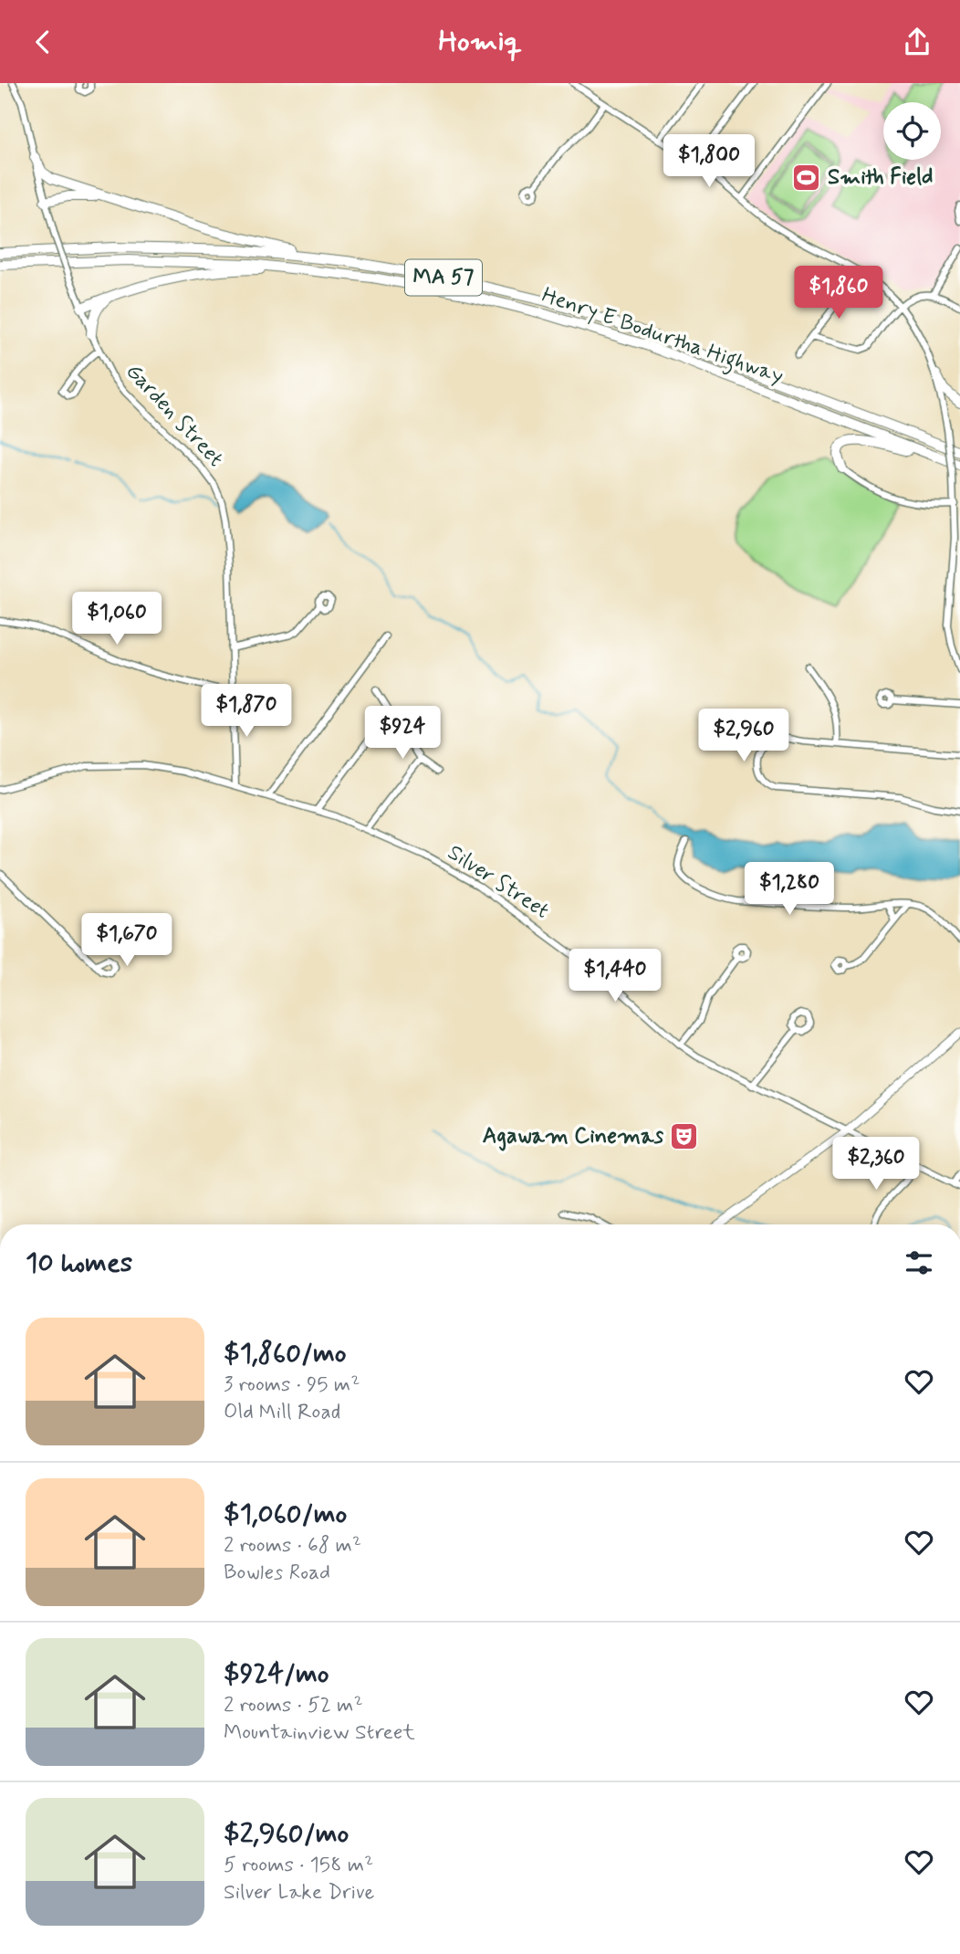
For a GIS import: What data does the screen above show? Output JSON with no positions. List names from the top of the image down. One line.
{"streets":{"highway":["MA 57","Henry E Bodurtha Highway"],"street":["Garden Street","Silver Street"]},"crossings":[["Garden Street","Silver Street"]],"places":{"sports":["Smith Field"],"theatre":["Agawam Cinemas"]},"page":{"header":"Homiq","price":["$1,800","$1,860","$1,060","$1,870","$924","$2,960","$1,280","$1,670","$1,440","$2,360"],"heading":"10 homes","list":[{"name":"$1,860/mo","note":"3 rooms · 95 m² · Old Mill Road"},{"name":"$1,060/mo","note":"2 rooms · 68 m² · Bowles Road"},{"name":"$924/mo","note":"2 rooms · 52 m² · Mountainview Street"},{"name":"$2,960/mo","note":"5 rooms · 158 m² · Silver Lake Drive"}]}}
